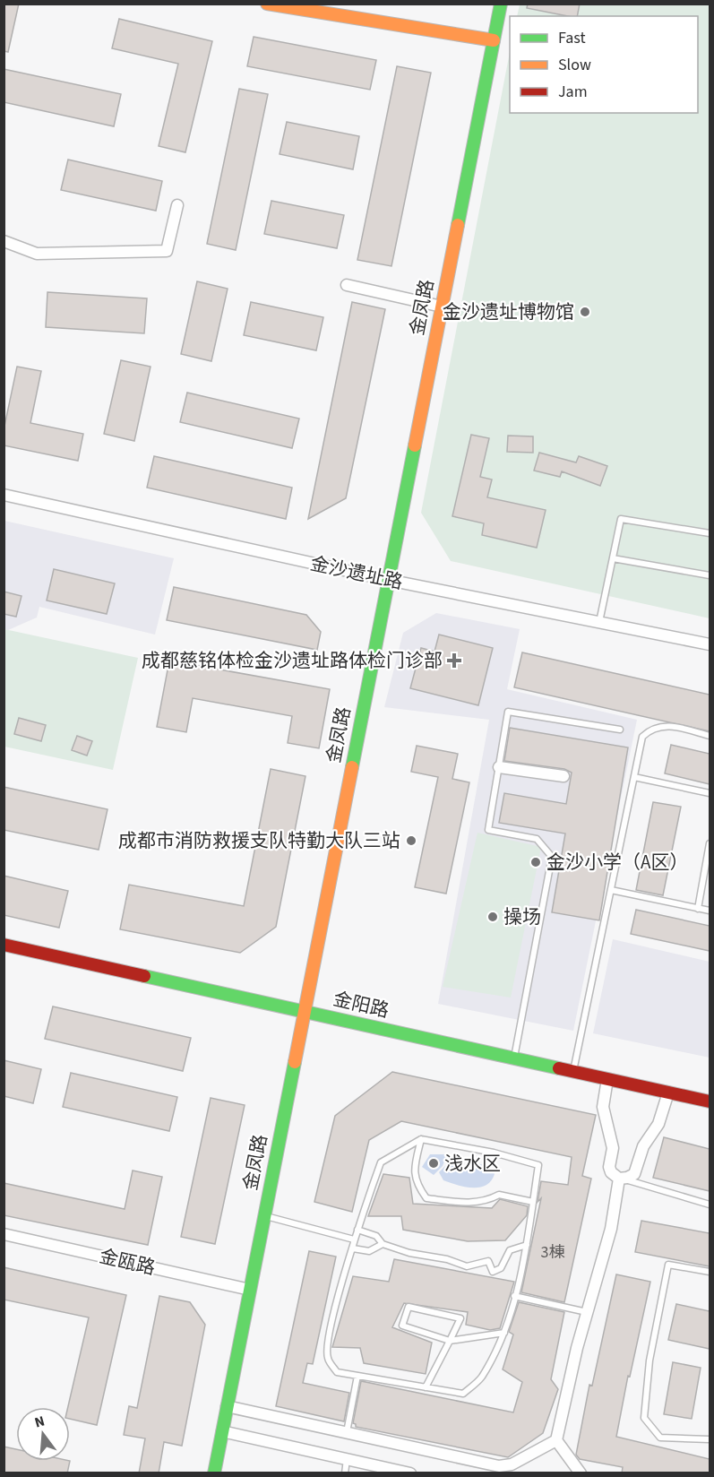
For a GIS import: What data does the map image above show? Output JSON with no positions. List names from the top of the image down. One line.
{"streets":{"street":["金凤路","金沙遗址路","金阳路","金瓯路"]},"crossings":[["金凤路","金沙遗址路"],["金凤路","金阳路"],["金凤路","金瓯路"]],"places":{"other":["金沙遗址博物馆","成都市消防救援支队特勤大队三站","金沙小学（A区）","操场","浅水区"],"health":["成都慈铭体检金沙遗址路体检门诊部"]},"house_numbers":["3棟"],"legend":["Fast","Slow","Jam"],"north":"top"}
